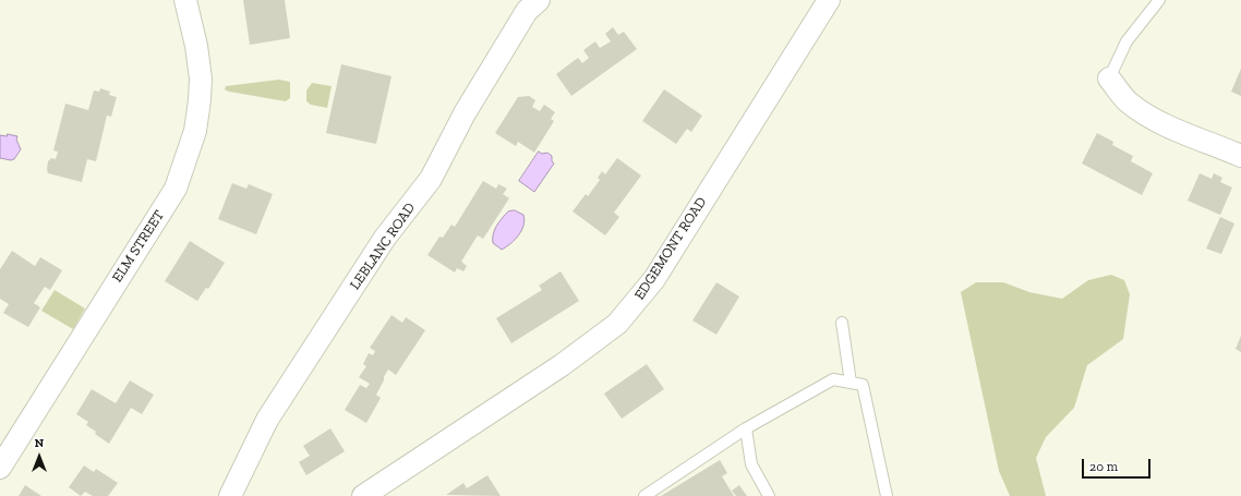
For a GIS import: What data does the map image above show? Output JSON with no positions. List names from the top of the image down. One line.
{"streets":{"street":["ELM STREET","LEBLANC ROAD","EDGEMONT ROAD"]},"scale_bar":"20 m","north":"top"}
